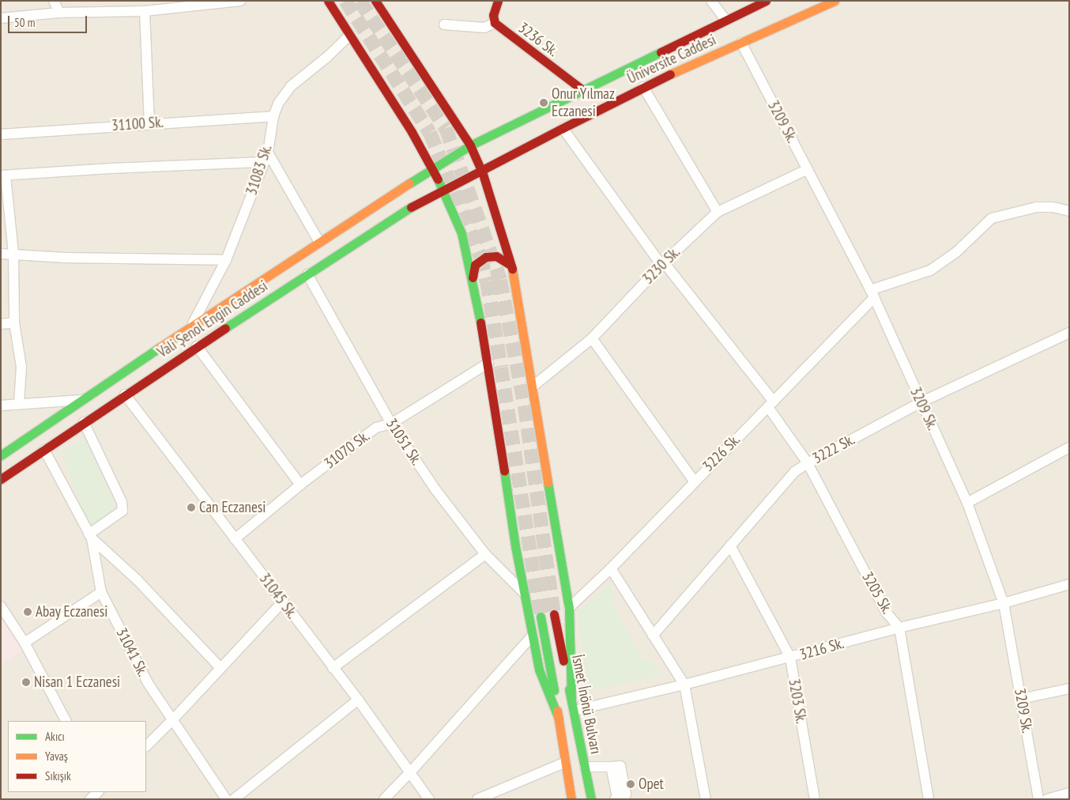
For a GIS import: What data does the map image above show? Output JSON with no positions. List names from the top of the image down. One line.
{"streets":{"main road":["3236 Sk.","Üniversite Caddesi","Vali Şenol Engin Caddesi","İsmet İnönü Bulvarı"],"street":["3209 Sk.","31100 Sk.","31083 Sk.","3230 Sk.","31051 Sk.","3222 Sk.","31070 Sk.","3226 Sk.","3205 Sk.","31045 Sk.","3216 Sk.","31041 Sk.","3203 Sk."]},"crossings":[["3236 Sk.","Üniversite Caddesi"],["Üniversite Caddesi","3209 Sk."],["Üniversite Caddesi","Vali Şenol Engin Caddesi"],["Üniversite Caddesi","3205 Sk."],["3209 Sk.","3230 Sk."],["3209 Sk.","3222 Sk."],["3209 Sk.","3226 Sk."],["3209 Sk.","3216 Sk."],["31100 Sk.","31083 Sk."],["31083 Sk.","Vali Şenol Engin Caddesi"],["3230 Sk.","3205 Sk."],["Vali Şenol Engin Caddesi","31051 Sk."],["Vali Şenol Engin Caddesi","31045 Sk."],["Vali Şenol Engin Caddesi","31041 Sk."],["31051 Sk.","31070 Sk."],["3222 Sk.","3205 Sk."],["3222 Sk.","3203 Sk."],["31070 Sk.","31045 Sk."],["3226 Sk.","3205 Sk."],["3205 Sk.","3216 Sk."],["3216 Sk.","3203 Sk."],["3216 Sk.","İsmet İnönü Bulvarı"]],"places":["Onur Yılmaz Eczanesi","Can Eczanesi","Abay Eczanesi","Nisan 1 Eczanesi","Opet"],"legend":["Akıcı","Yavaş","Sıkışık"],"scale_bar":"50 m"}
